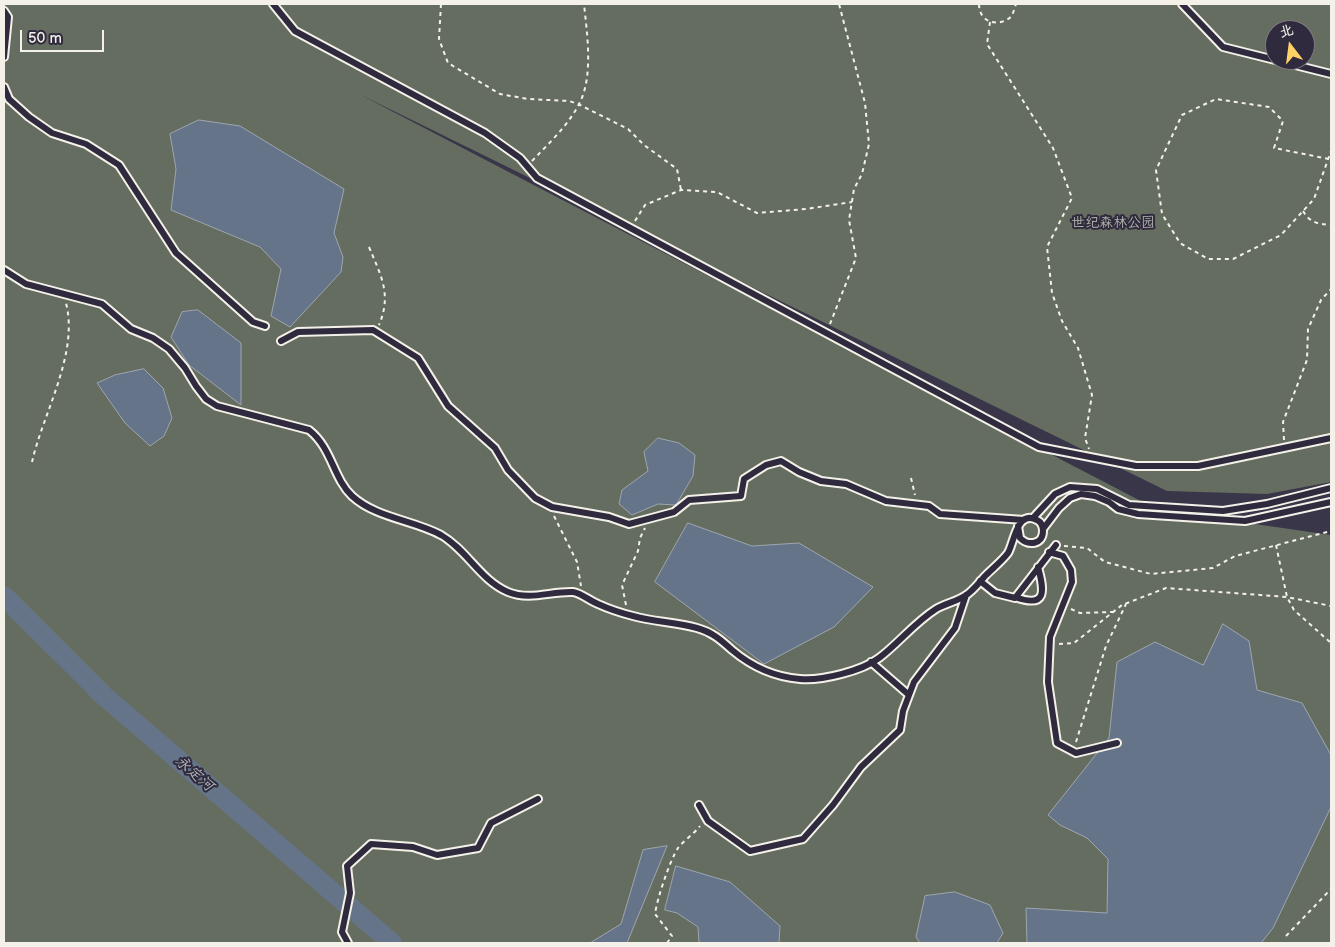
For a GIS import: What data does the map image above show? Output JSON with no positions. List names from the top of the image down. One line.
{"water":["永定河"],"parks":["世纪森林公园"],"scale_bar":"50 m","north":"top"}
